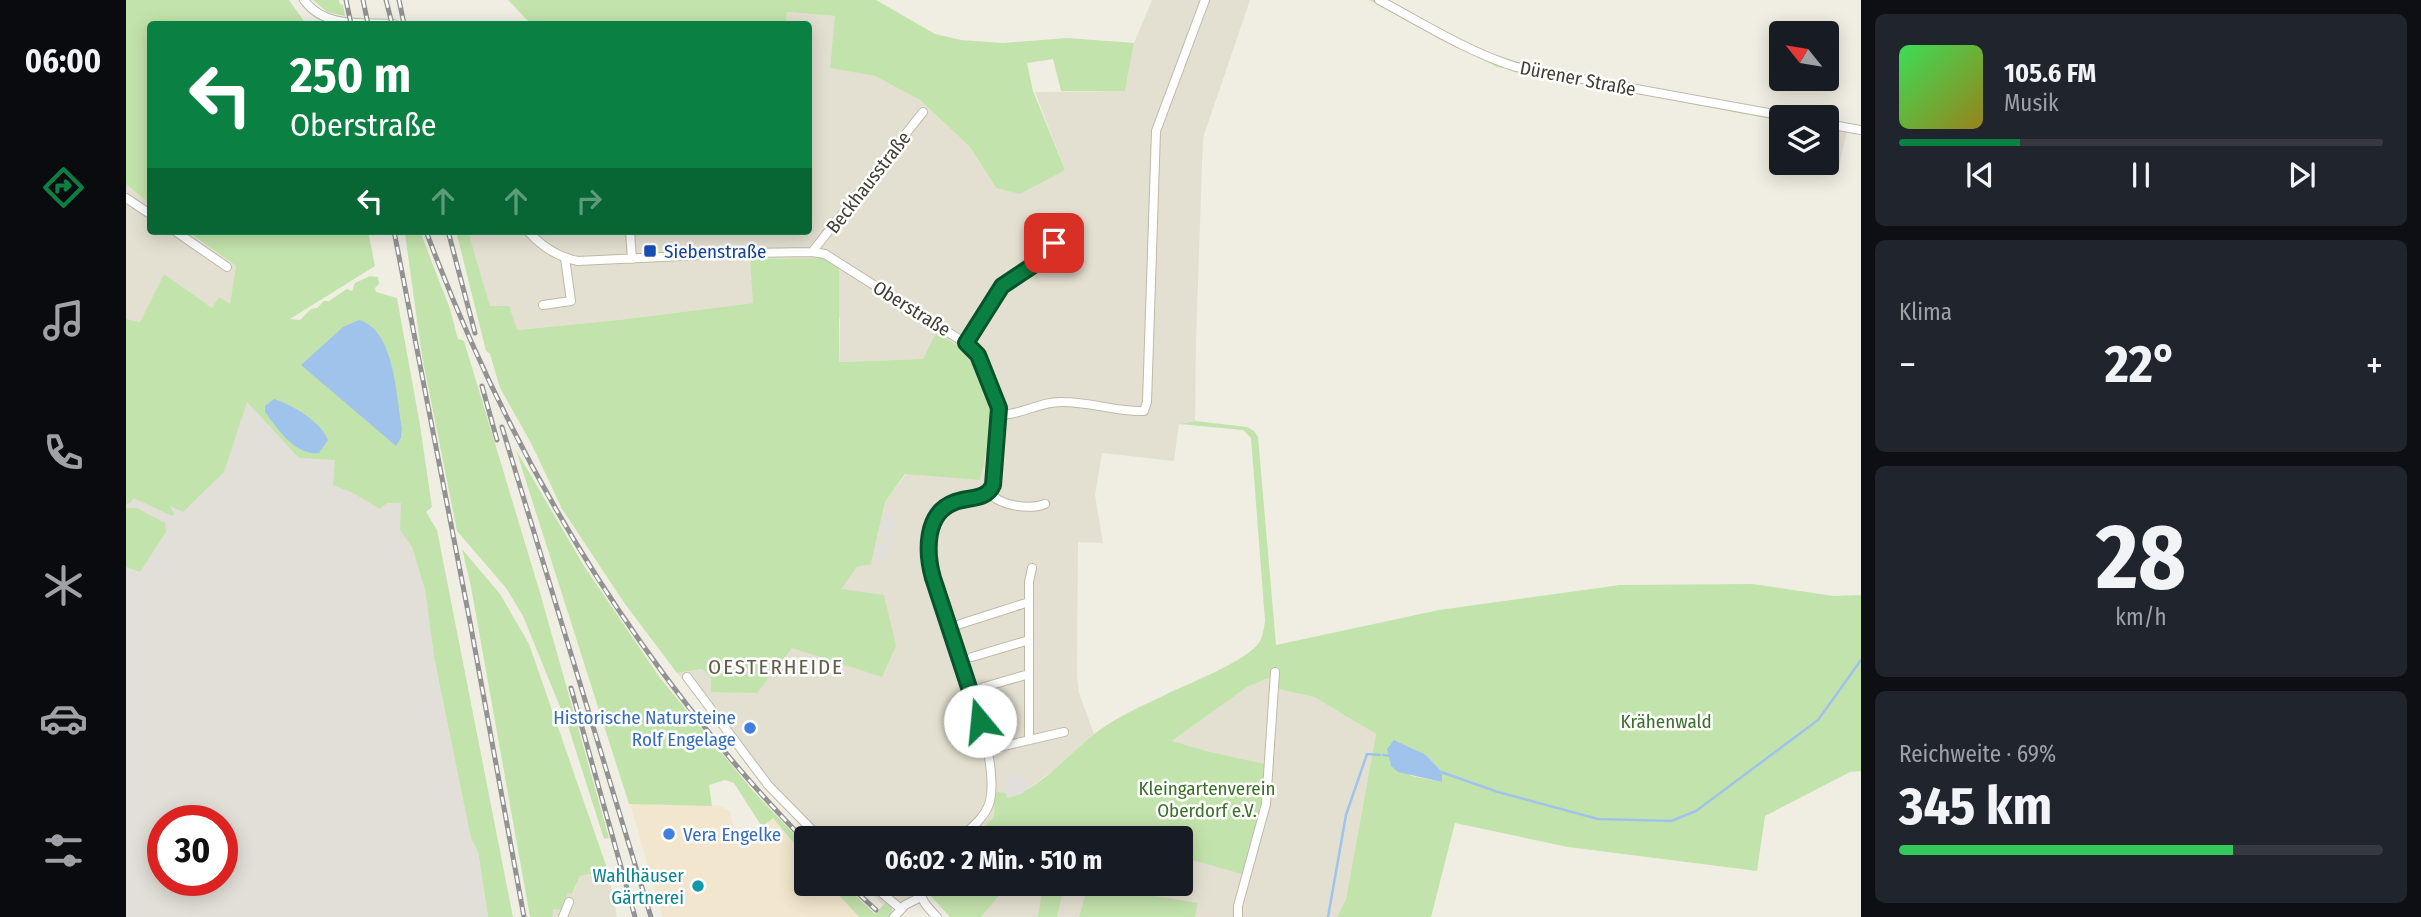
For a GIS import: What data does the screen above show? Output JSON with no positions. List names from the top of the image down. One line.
{"streets":{"street":["Dürener Straße","Beckhausstraße","Oberstraße"]},"crossings":[["Beckhausstraße","Oberstraße"]],"districts":["OESTERHEIDE"],"parks":["Krähenwald","Kleingartenverein Oberdorf e.V."],"places":{"transit":["Siebenstraße"],"other":["Historische Natursteine Rolf Engelage","Vera Engelke","Wahlhäuser Gärtnerei"]},"north":"top left","page":{"tabs":"06:00","turn":["250 m","Oberstraße"],"song":["105.6 FM","Musik"],"tile":["Klima",["28","km/h"],["Reichweite · 69%","345 km"]],"heat":["−","22°","+"],"limit":"30","trip":"06:02 · 2 Min. · 510 m"}}
